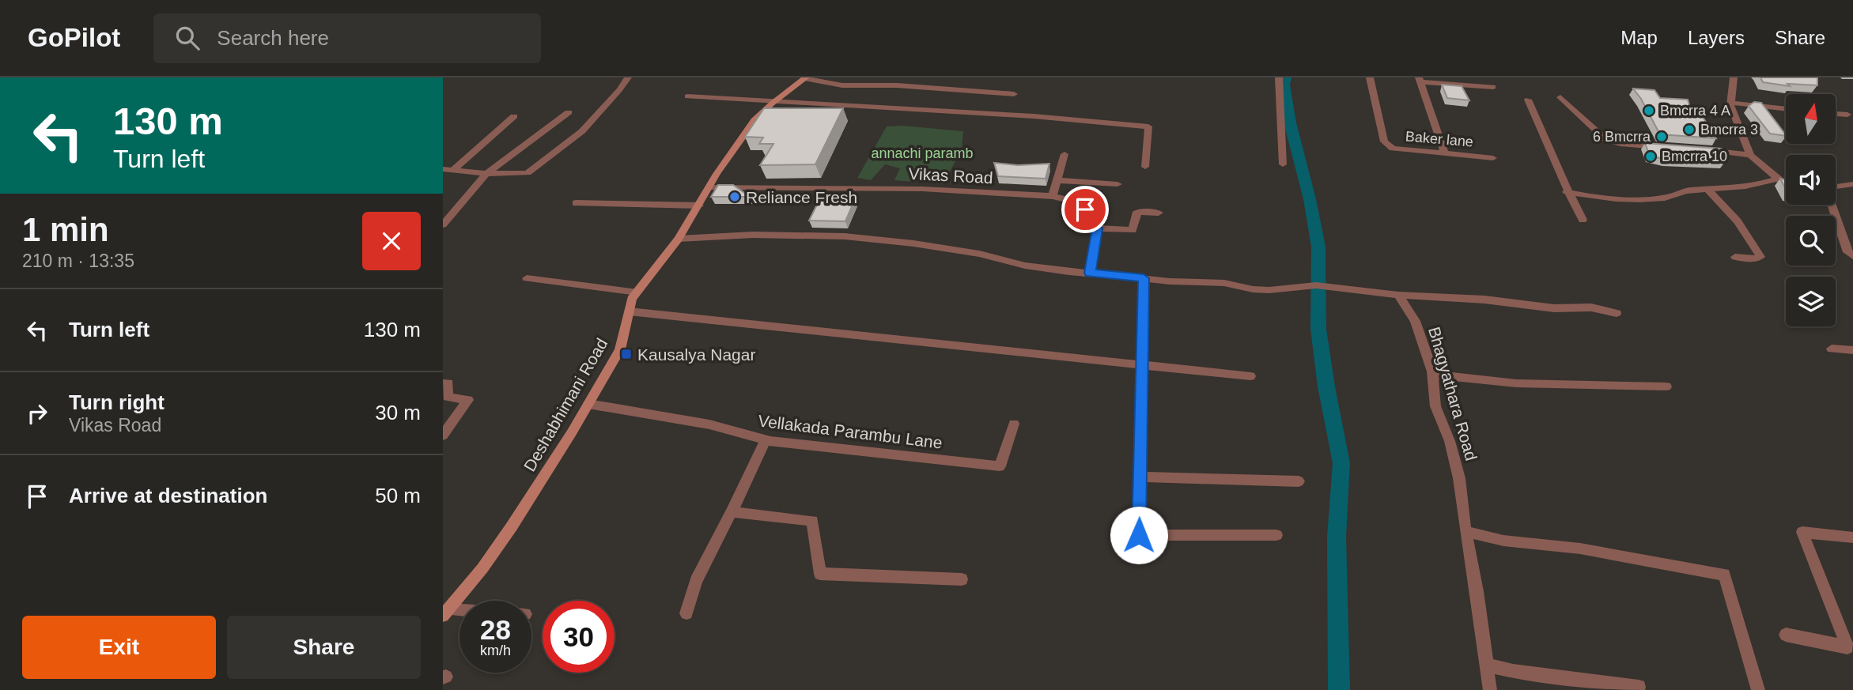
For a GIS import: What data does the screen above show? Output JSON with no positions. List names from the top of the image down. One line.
{"streets":{"street":["Baker lane","Vikas Road","Bhagyathara Road","Deshabhimani Road","Vellakada Parambu Lane"]},"crossings":[["Vikas Road","Deshabhimani Road"],["Deshabhimani Road","Vellakada Parambu Lane"]],"parks":["annachi paramb"],"places":{"other":["Bmcrra 4 A","Bmcrra 3","6 Bmcrra","Bmcrra 10","Reliance Fresh"],"transit":["Kausalya Nagar"]},"north":"top","page":{"header":"GoPilot","search":"Search here","nav":["Map","Layers","Share"],"turn":["130 m","Turn left"],"heading":["1 min","210 m · 13:35"],"list":[{"name":"Turn left","value":"130 m"},{"name":"Turn right","note":"Vikas Road","value":"30 m"},{"name":"Arrive at destination","value":"50 m"}],"speed":"28 km/h","limit":"30","buttons":["Exit","Share"]}}
